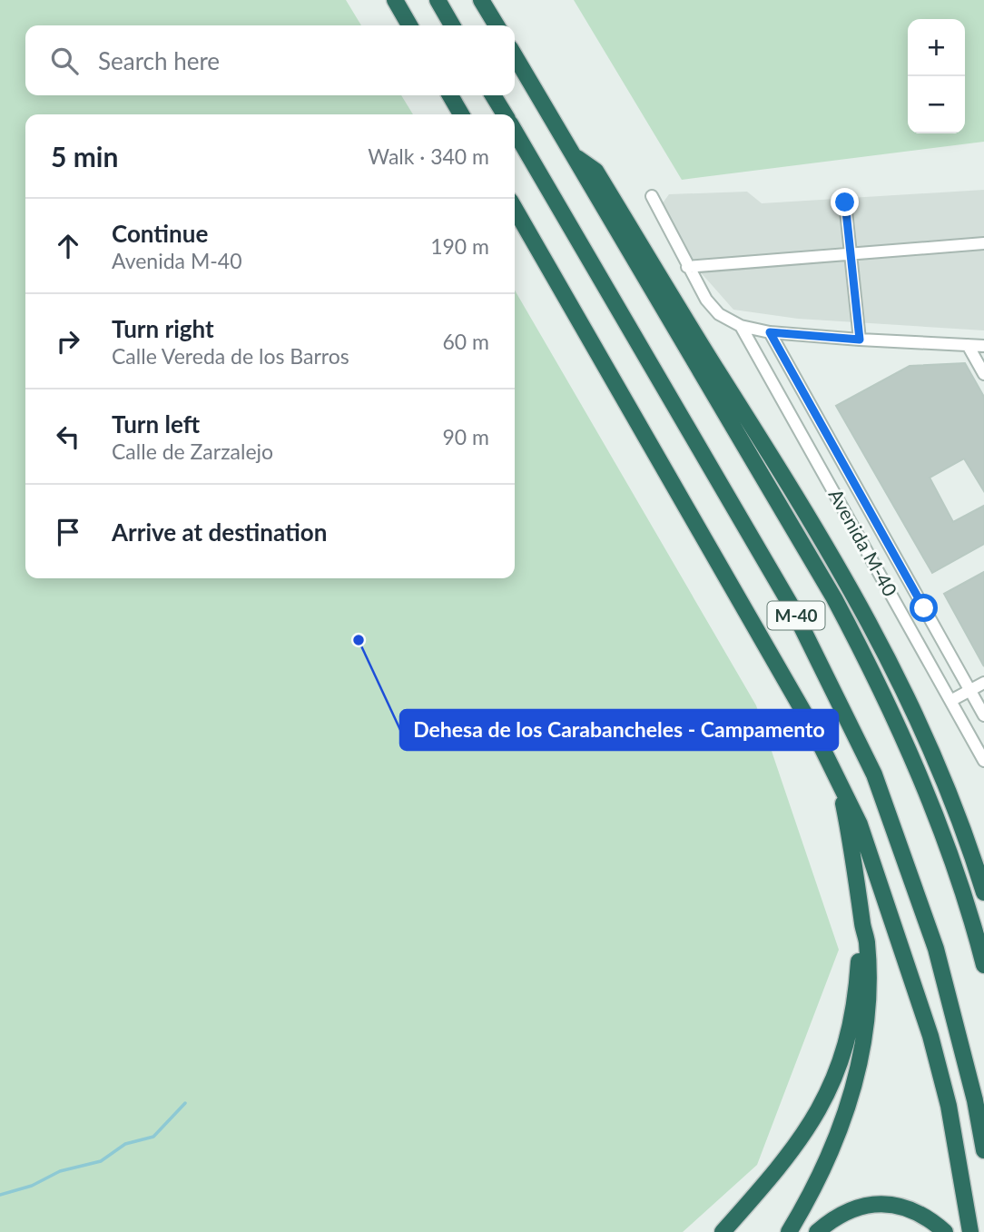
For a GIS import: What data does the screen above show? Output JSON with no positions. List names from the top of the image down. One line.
{"streets":{"highway":["M-40"],"street":["Avenida M-40"]},"places":["Dehesa de los Carabancheles - Campamento"],"page":{"map_buttons":["+","−"],"search":"Search here","heading":["5 min","Walk · 340 m"],"list":[["Continue","Avenida M-40","190 m"],["Turn right","Calle Vereda de los Barros","60 m"],["Turn left","Calle de Zarzalejo","90 m"],"Arrive at destination"]}}
